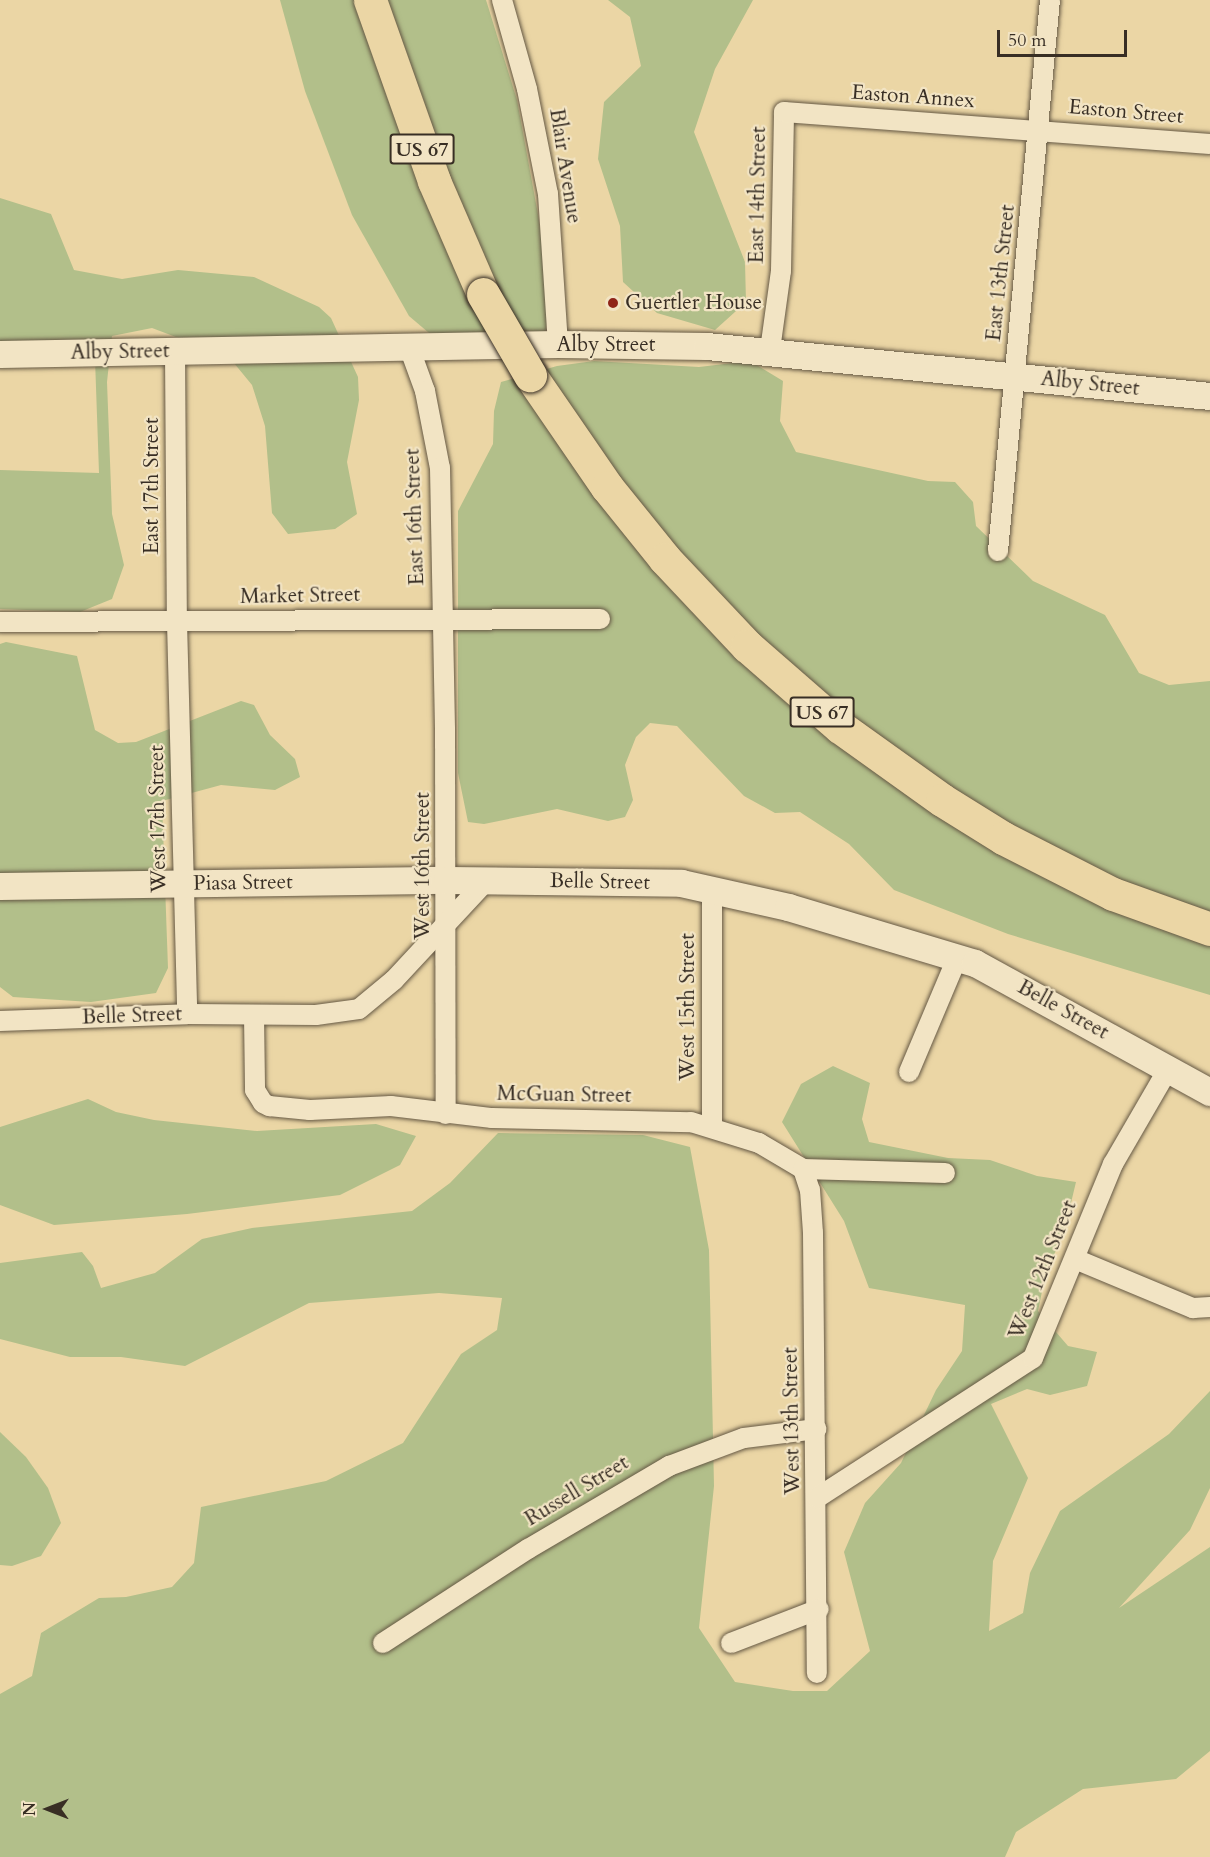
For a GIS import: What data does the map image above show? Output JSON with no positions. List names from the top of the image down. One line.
{"streets":{"highway":["US 67"],"street":["Easton Annex","Easton Street","Blair Avenue","East 14th Street","East 13th Street","Alby Street","East 17th Street","East 16th Street","Market Street","West 17th Street","West 16th Street","Belle Street","Piasa Street","West 15th Street","McGuan Street","West 12th Street","West 13th Street","Russell Street"]},"crossings":[["Easton Annex","Easton Street"],["Easton Annex","East 14th Street"],["Easton Annex","East 13th Street"],["Easton Street","East 13th Street"],["Blair Avenue","Alby Street"],["East 14th Street","Alby Street"],["East 13th Street","Alby Street"],["Alby Street","East 17th Street"],["Alby Street","East 16th Street"],["East 17th Street","Market Street"],["East 17th Street","West 17th Street"],["East 16th Street","Market Street"],["East 16th Street","West 16th Street"],["Market Street","West 17th Street"],["Market Street","West 16th Street"],["West 17th Street","Belle Street"],["West 17th Street","Piasa Street"],["West 16th Street","Belle Street"],["West 16th Street","Piasa Street"],["West 16th Street","McGuan Street"],["Belle Street","Piasa Street"],["Belle Street","West 15th Street"],["Belle Street","McGuan Street"],["Belle Street","West 12th Street"],["West 15th Street","McGuan Street"],["McGuan Street","West 13th Street"],["West 12th Street","West 13th Street"],["West 13th Street","Russell Street"]],"places":["Guertler House"],"scale_bar":"50 m","north":"left"}
